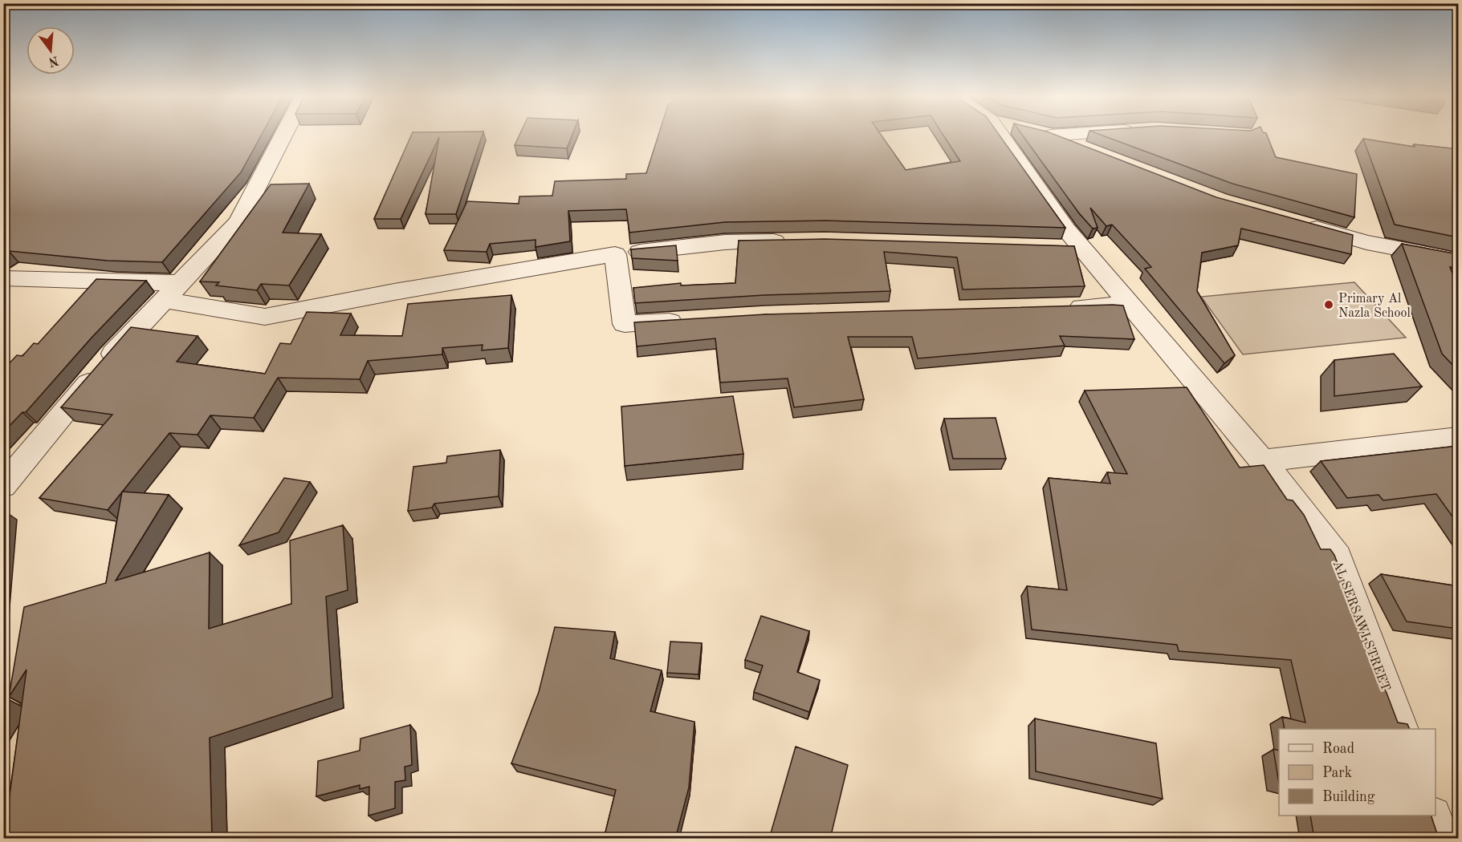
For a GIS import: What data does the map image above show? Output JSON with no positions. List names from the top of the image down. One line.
{"streets":{"street":["AL SERSAWI STREET"]},"places":["Primary Al Nazla School"],"legend":["Road","Park","Building"],"north":"bottom"}
